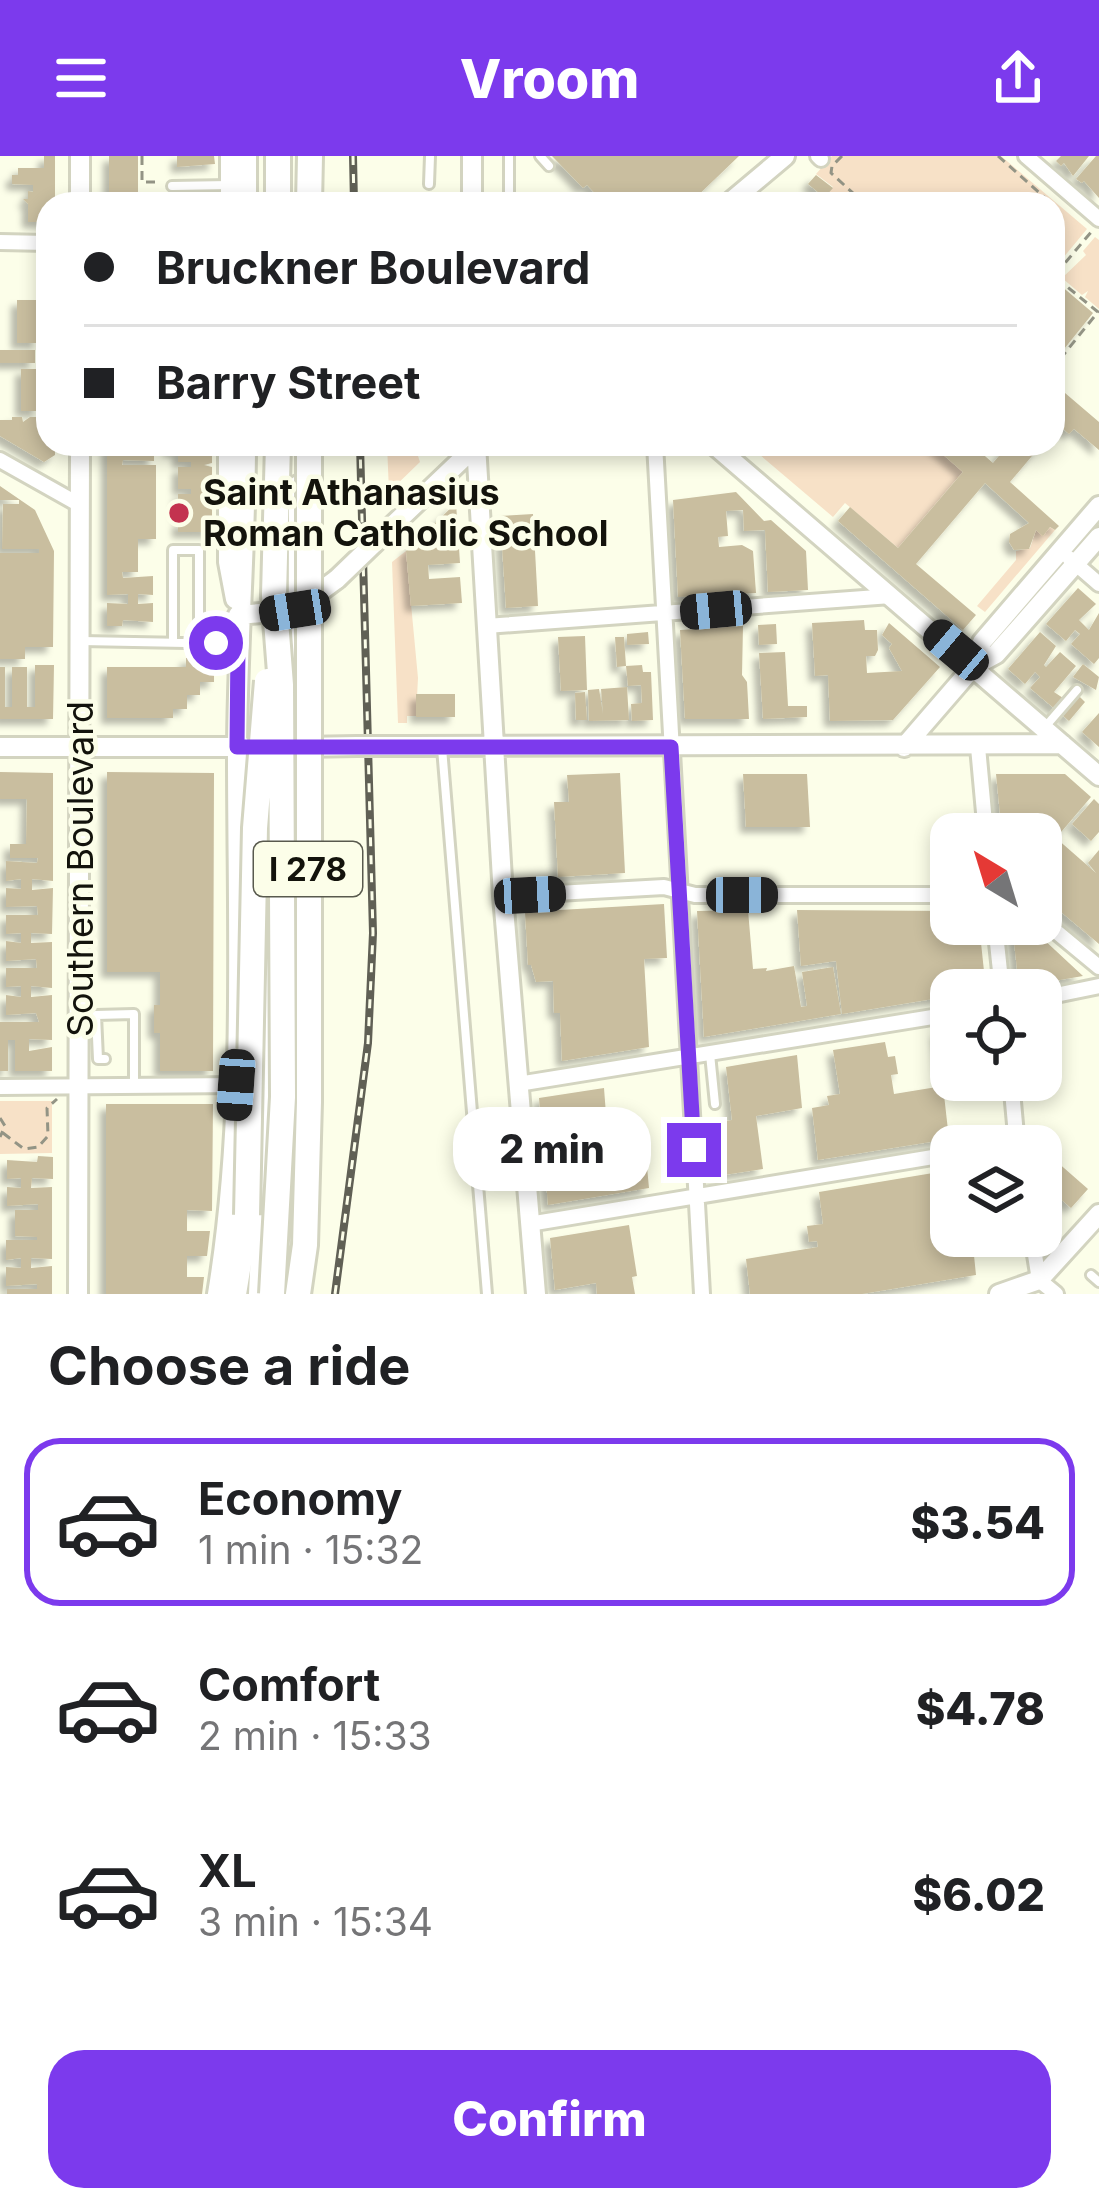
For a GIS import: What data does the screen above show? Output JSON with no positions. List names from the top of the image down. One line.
{"streets":{"highway":["I 278"],"main road":["Southern Boulevard"]},"places":["Saint Athanasius Roman Catholic School"],"north":"top left","page":{"header":"Vroom","banner":["Bruckner Boulevard","Barry Street"],"bubble":"2 min","heading":"Choose a ride","list":[{"name":"Economy","note":"1 min · 15:32","value":"$3.54"},{"name":"Comfort","note":"2 min · 15:33","value":"$4.78"},{"name":"XL","note":"3 min · 15:34","value":"$6.02"}],"buttons":"Confirm"}}
